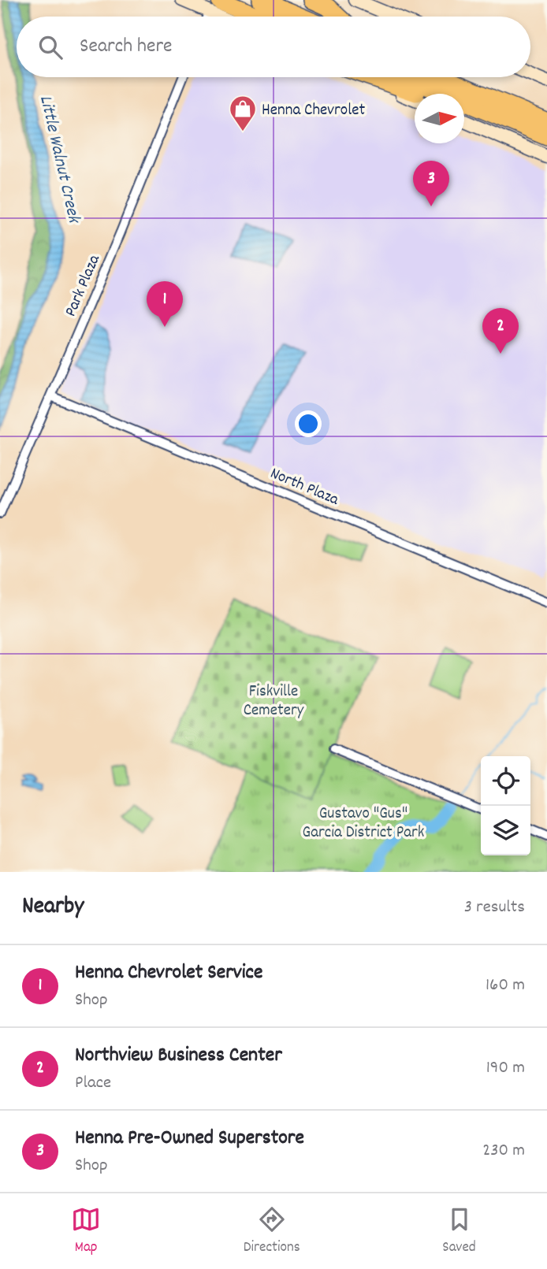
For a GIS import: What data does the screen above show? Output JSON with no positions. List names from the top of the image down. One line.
{"streets":{"street":["Park Plaza","North Plaza"]},"crossings":[["Park Plaza","North Plaza"]],"water":["Little Walnut Creek"],"parks":["Fiskville Cemetery","Gustavo \"Gus\" Garcia District Park"],"places":{"shop":["Henna Chevrolet"]},"north":"right","page":{"search":"Search here","pins":["3","1","2"],"heading":["Nearby","3 results"],"list":[{"mark":"1","name":"Henna Chevrolet Service","note":"Shop","value":"160 m"},{"mark":"2","name":"Northview Business Center","note":"Place","value":"190 m"},{"mark":"3","name":"Henna Pre-Owned Superstore","note":"Shop","value":"230 m"}],"nav":["Map","Directions","Saved"]}}
